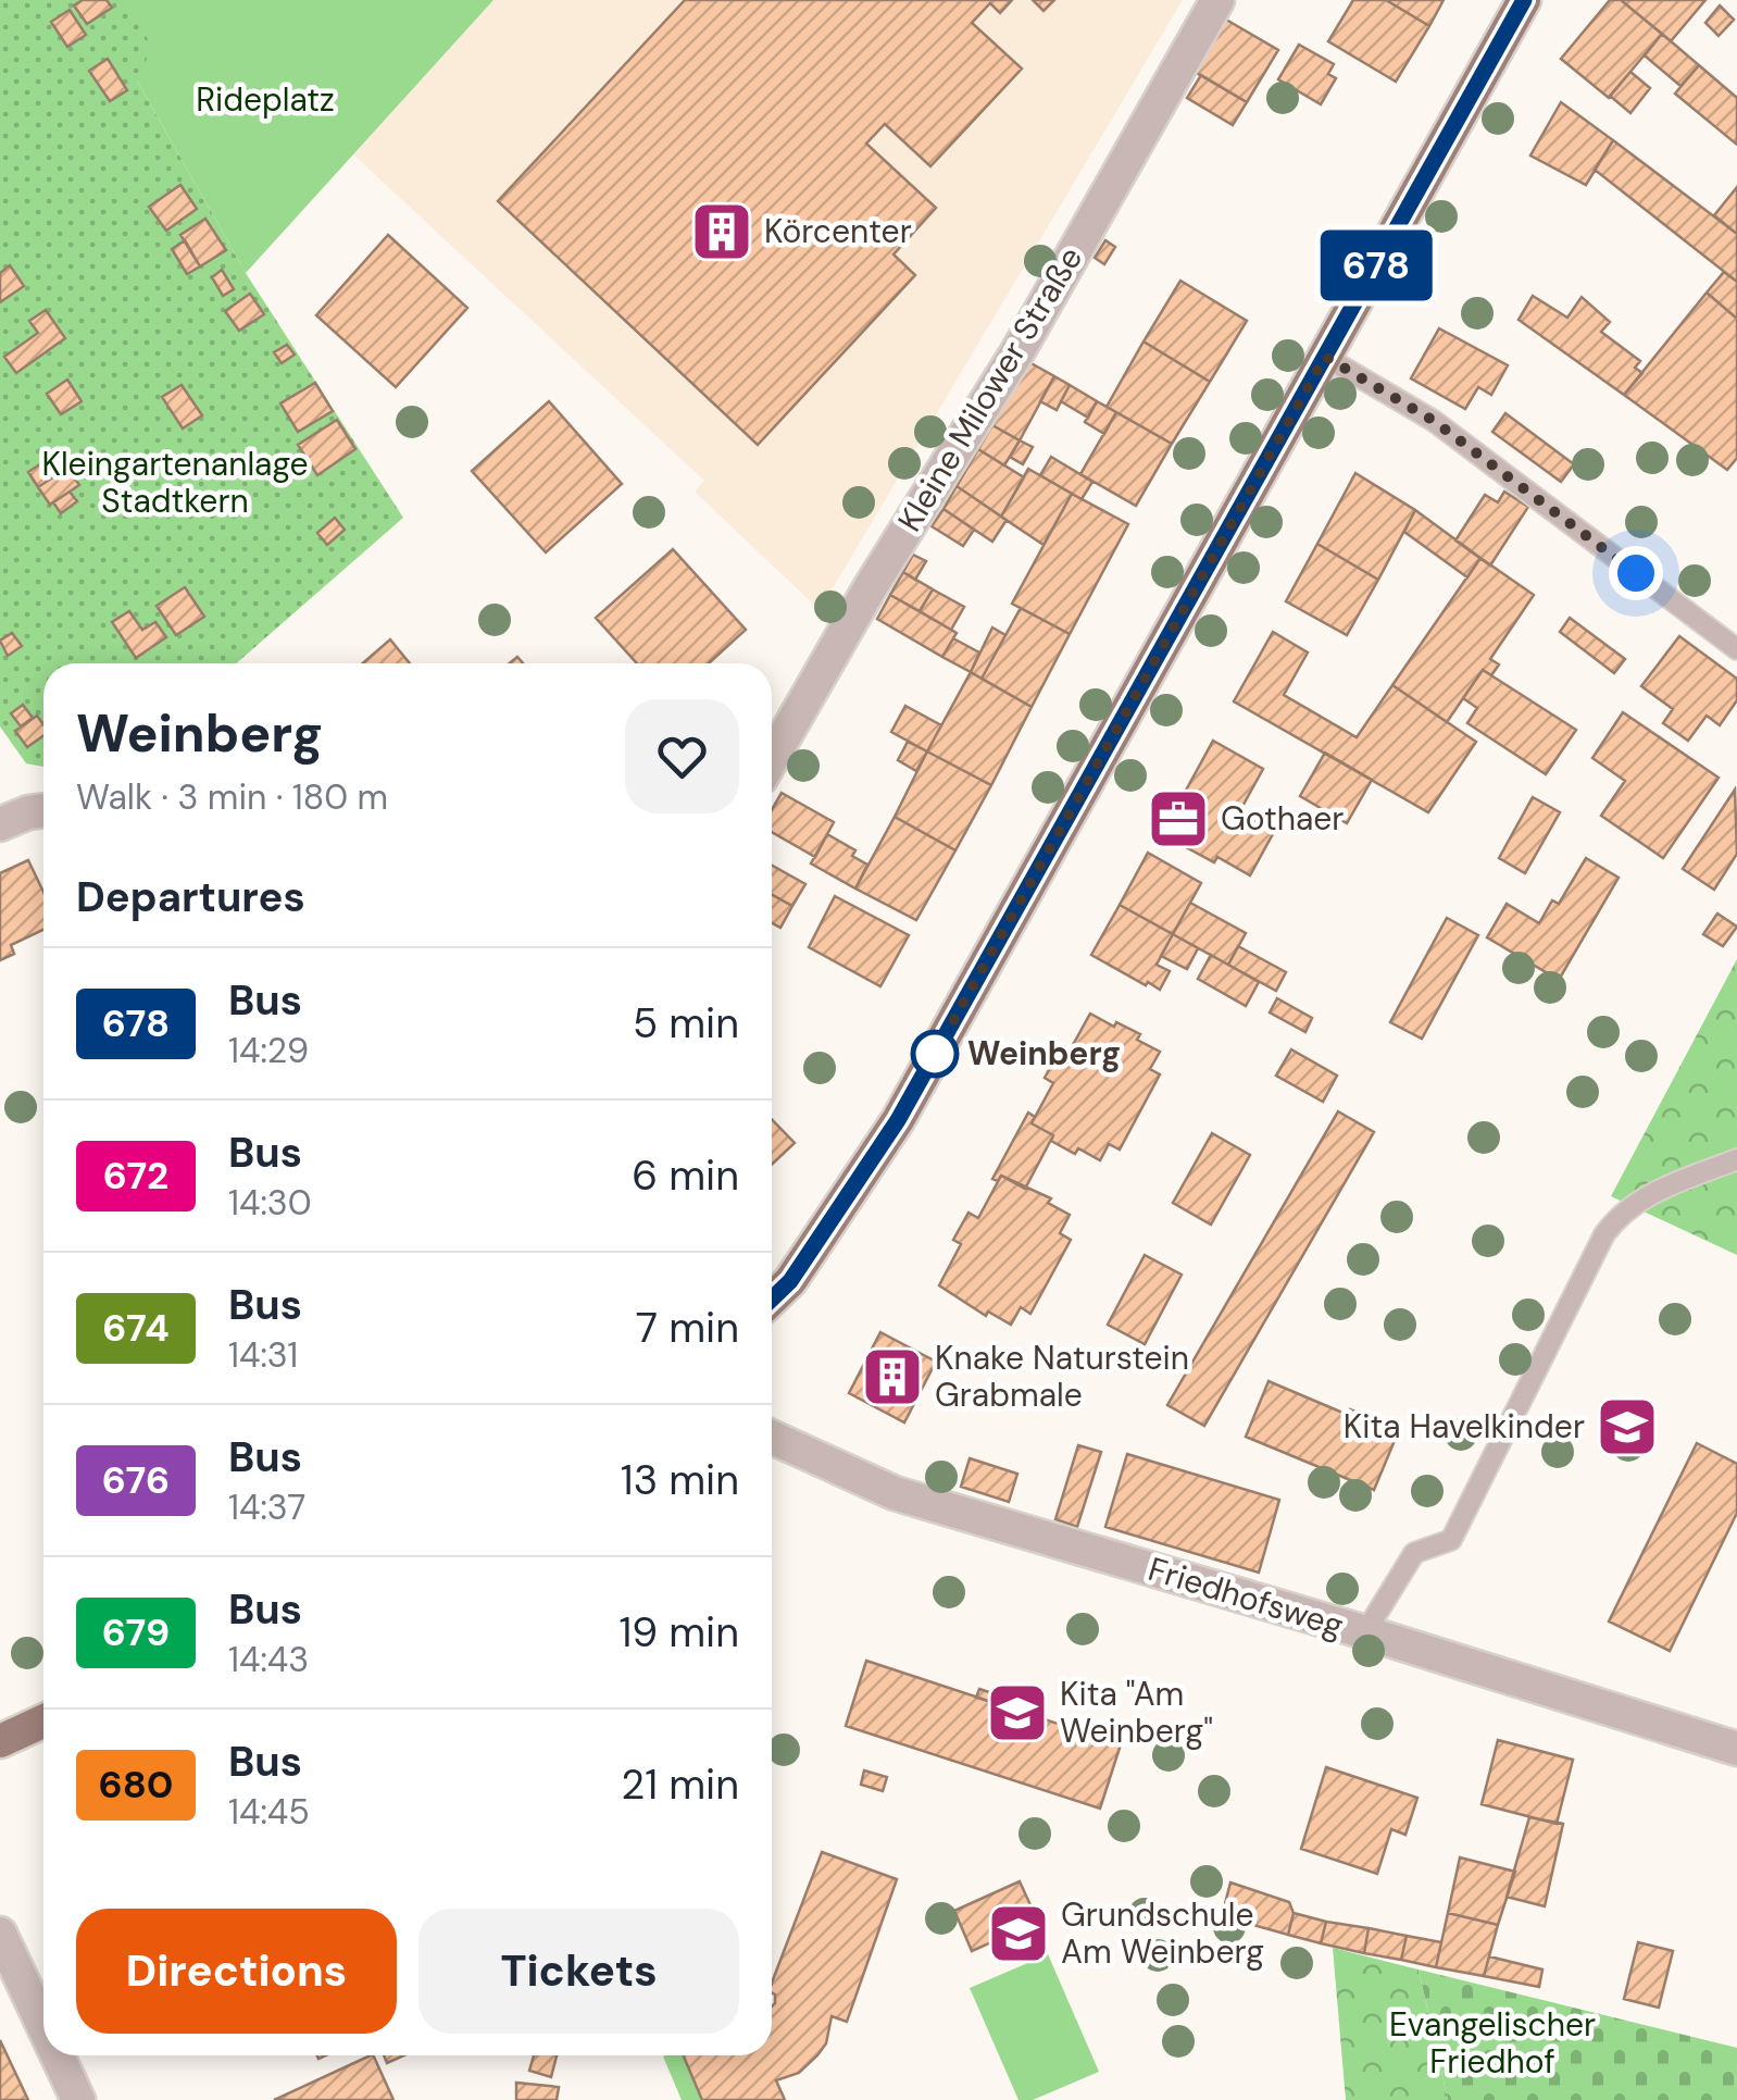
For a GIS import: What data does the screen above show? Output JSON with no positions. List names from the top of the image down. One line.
{"streets":{"street":["Kleine Milower Straße","Friedhofsweg"]},"parks":["Rideplatz","Kleingartenanlage Stadtkern","Evangelischer Friedhof"],"places":{"building":["Körcenter","Knake Naturstein Grabmale"],"office":["Gothaer"],"other":["Weinberg"],"school or university":["Kita Havelkinder","Kita \"Am Weinberg\"","Grundschule Am Weinberg"]},"lines":["bus line 678"],"page":{"on_map":"678","heading":[["Weinberg","Walk · 3 min · 180 m"],"Departures"],"list":[{"mark":"678","name":"Bus","note":"14:29","value":"5 min"},{"mark":"672","name":"Bus","note":"14:30","value":"6 min"},{"mark":"674","name":"Bus","note":"14:31","value":"7 min"},{"mark":"676","name":"Bus","note":"14:37","value":"13 min"},{"mark":"679","name":"Bus","note":"14:43","value":"19 min"},{"mark":"680","name":"Bus","note":"14:45","value":"21 min"}],"buttons":["Directions","Tickets"]}}
